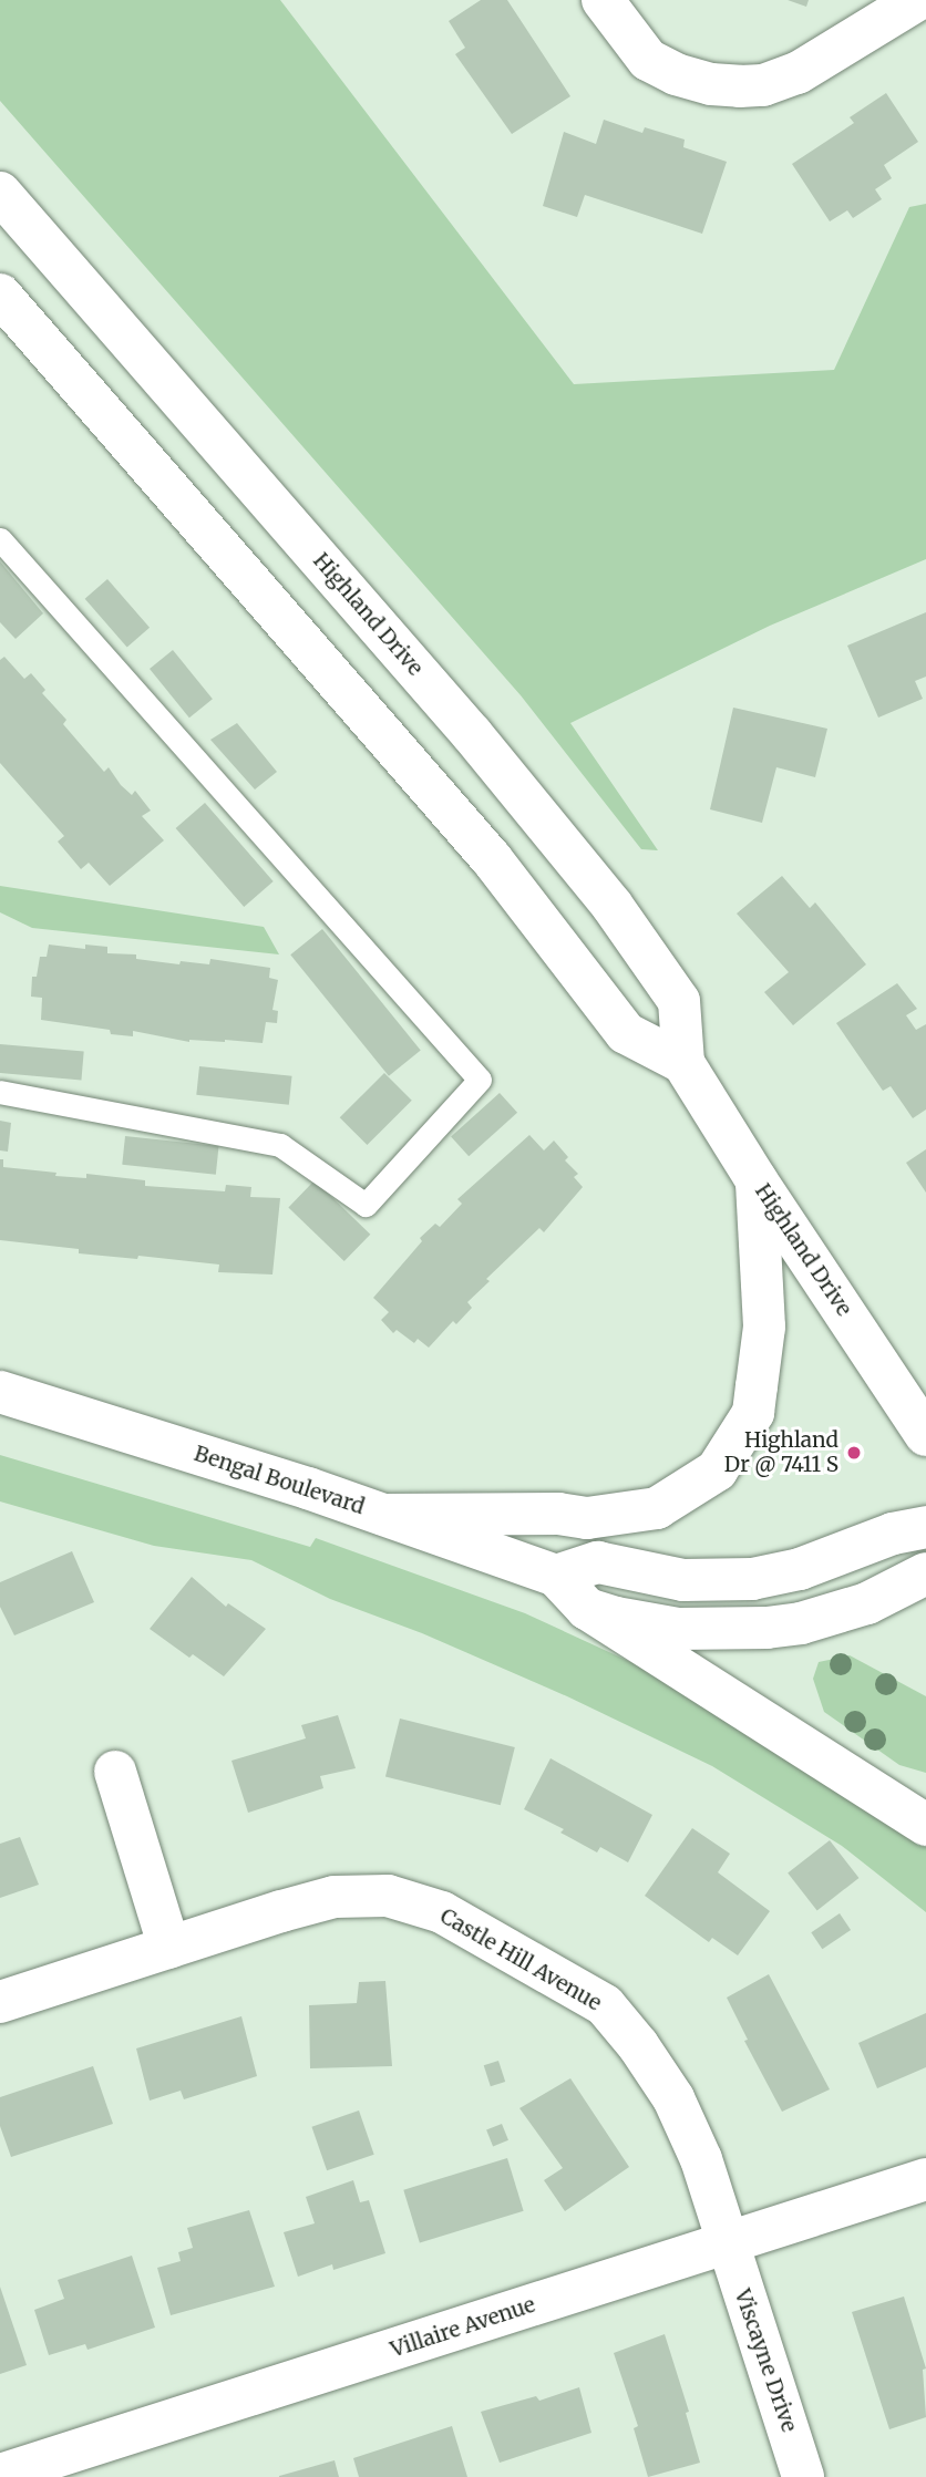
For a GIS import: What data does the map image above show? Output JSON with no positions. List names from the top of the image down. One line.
{"streets":{"main road":["Highland Drive","Bengal Boulevard","Castle Hill Avenue","Villaire Avenue","Viscayne Drive"]},"crossings":[["Castle Hill Avenue","Villaire Avenue"],["Castle Hill Avenue","Viscayne Drive"],["Villaire Avenue","Viscayne Drive"]],"places":["Highland Dr @ 7411 S"]}
